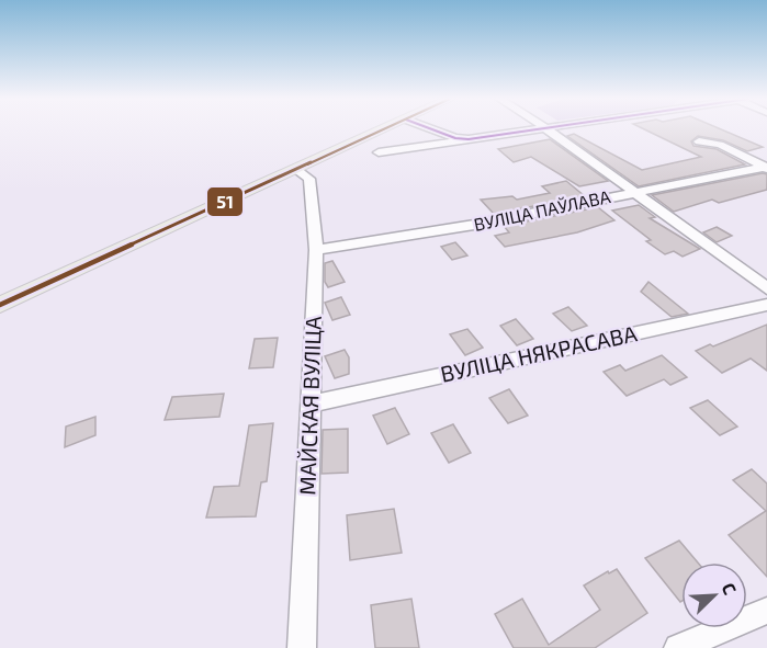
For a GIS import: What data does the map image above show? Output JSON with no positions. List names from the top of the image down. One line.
{"streets":{"street":["ВУЛІЦА ПАЎЛАВА","ВУЛІЦА НЯКРАСАВА","МАЙСКАЯ ВУЛІЦА"]},"crossings":[["ВУЛІЦА ПАЎЛАВА","МАЙСКАЯ ВУЛІЦА"],["ВУЛІЦА НЯКРАСАВА","МАЙСКАЯ ВУЛІЦА"]],"lines":["transit line 51"],"north":"top right"}
